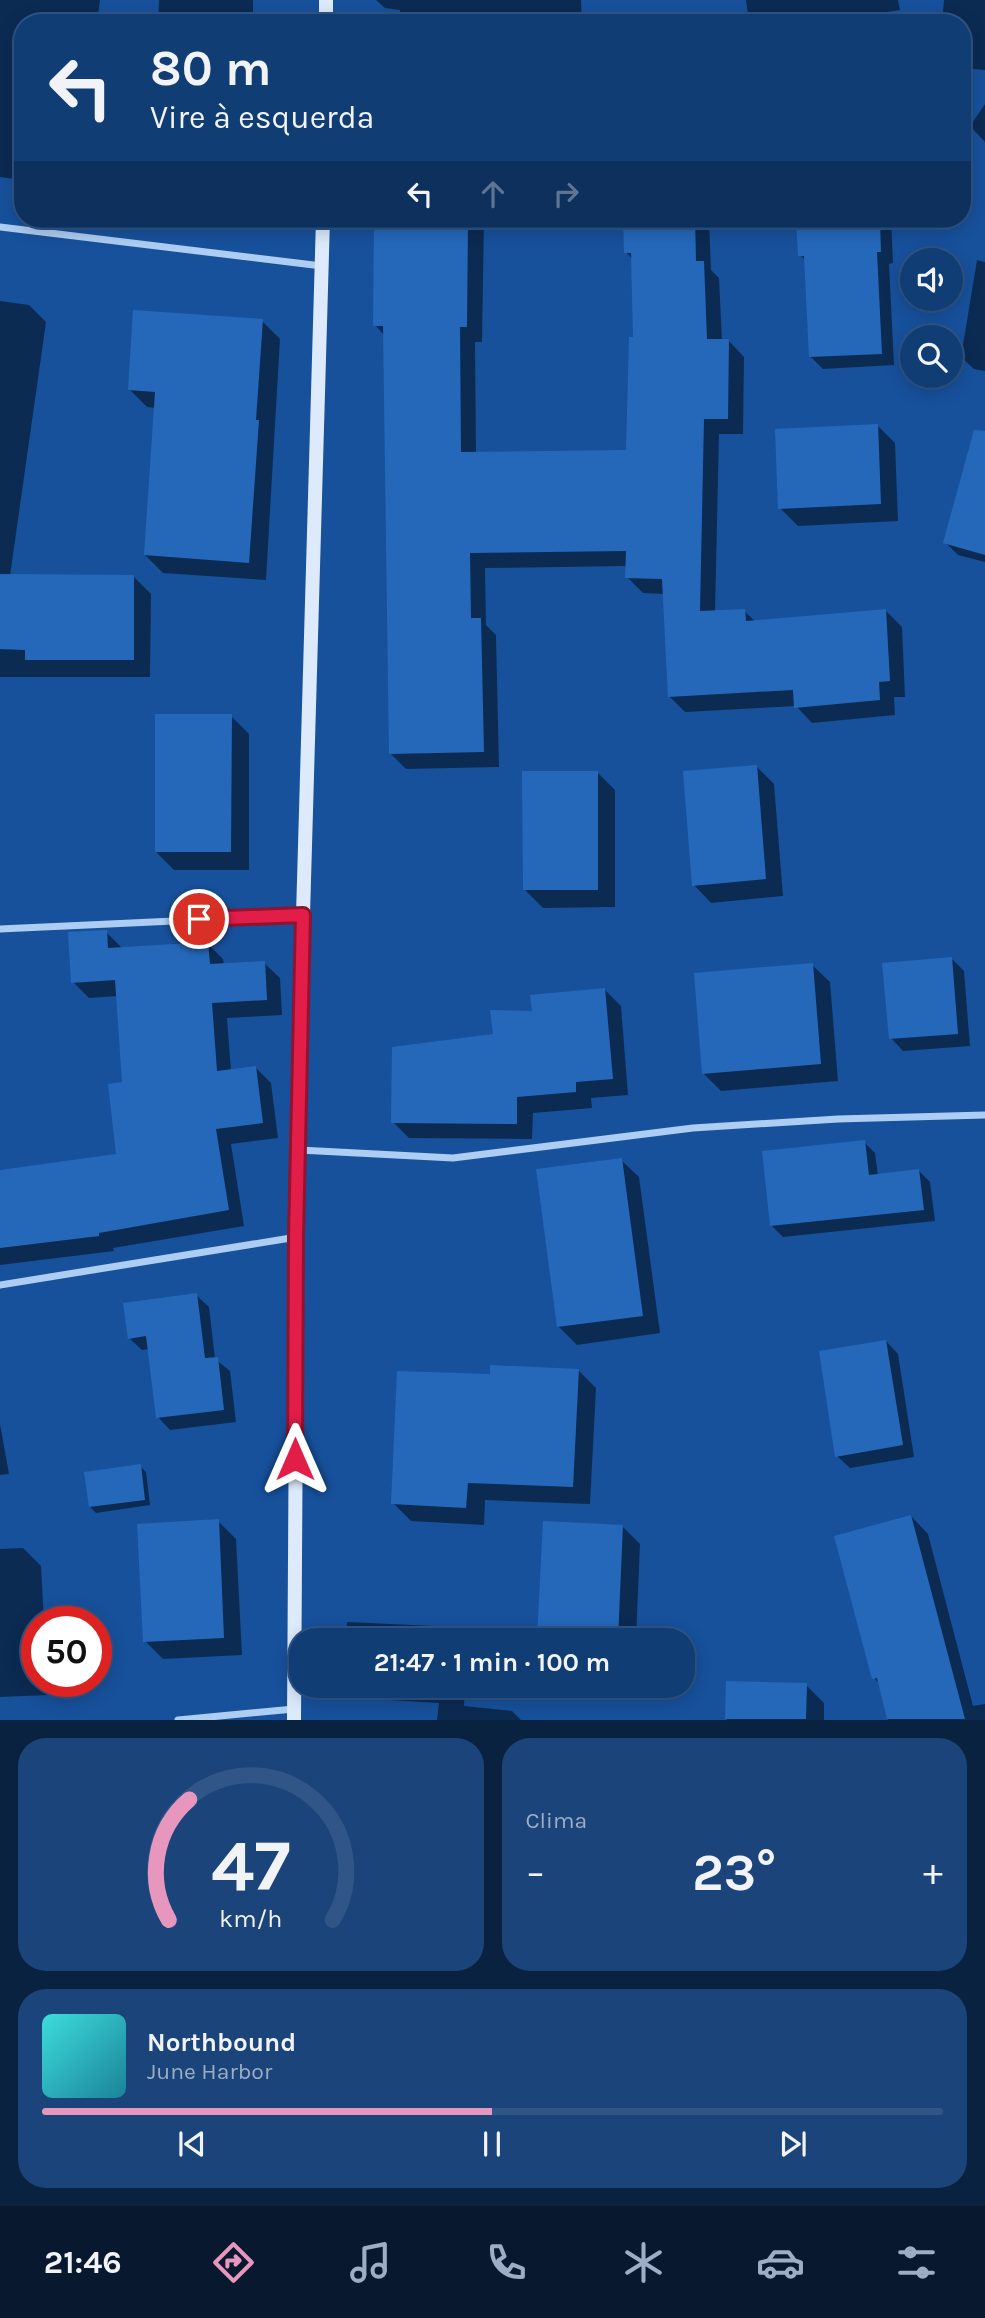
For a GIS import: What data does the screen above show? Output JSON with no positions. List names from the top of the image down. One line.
{"page":{"turn":["80 m","Vire à esquerda"],"limit":"50","trip":"21:47 · 1 min · 100 m","tile":"Clima","heat":["−","23°","+"],"song":["Northbound","June Harbor"],"tabs":"21:46","gauge":["47","km/h"]}}
